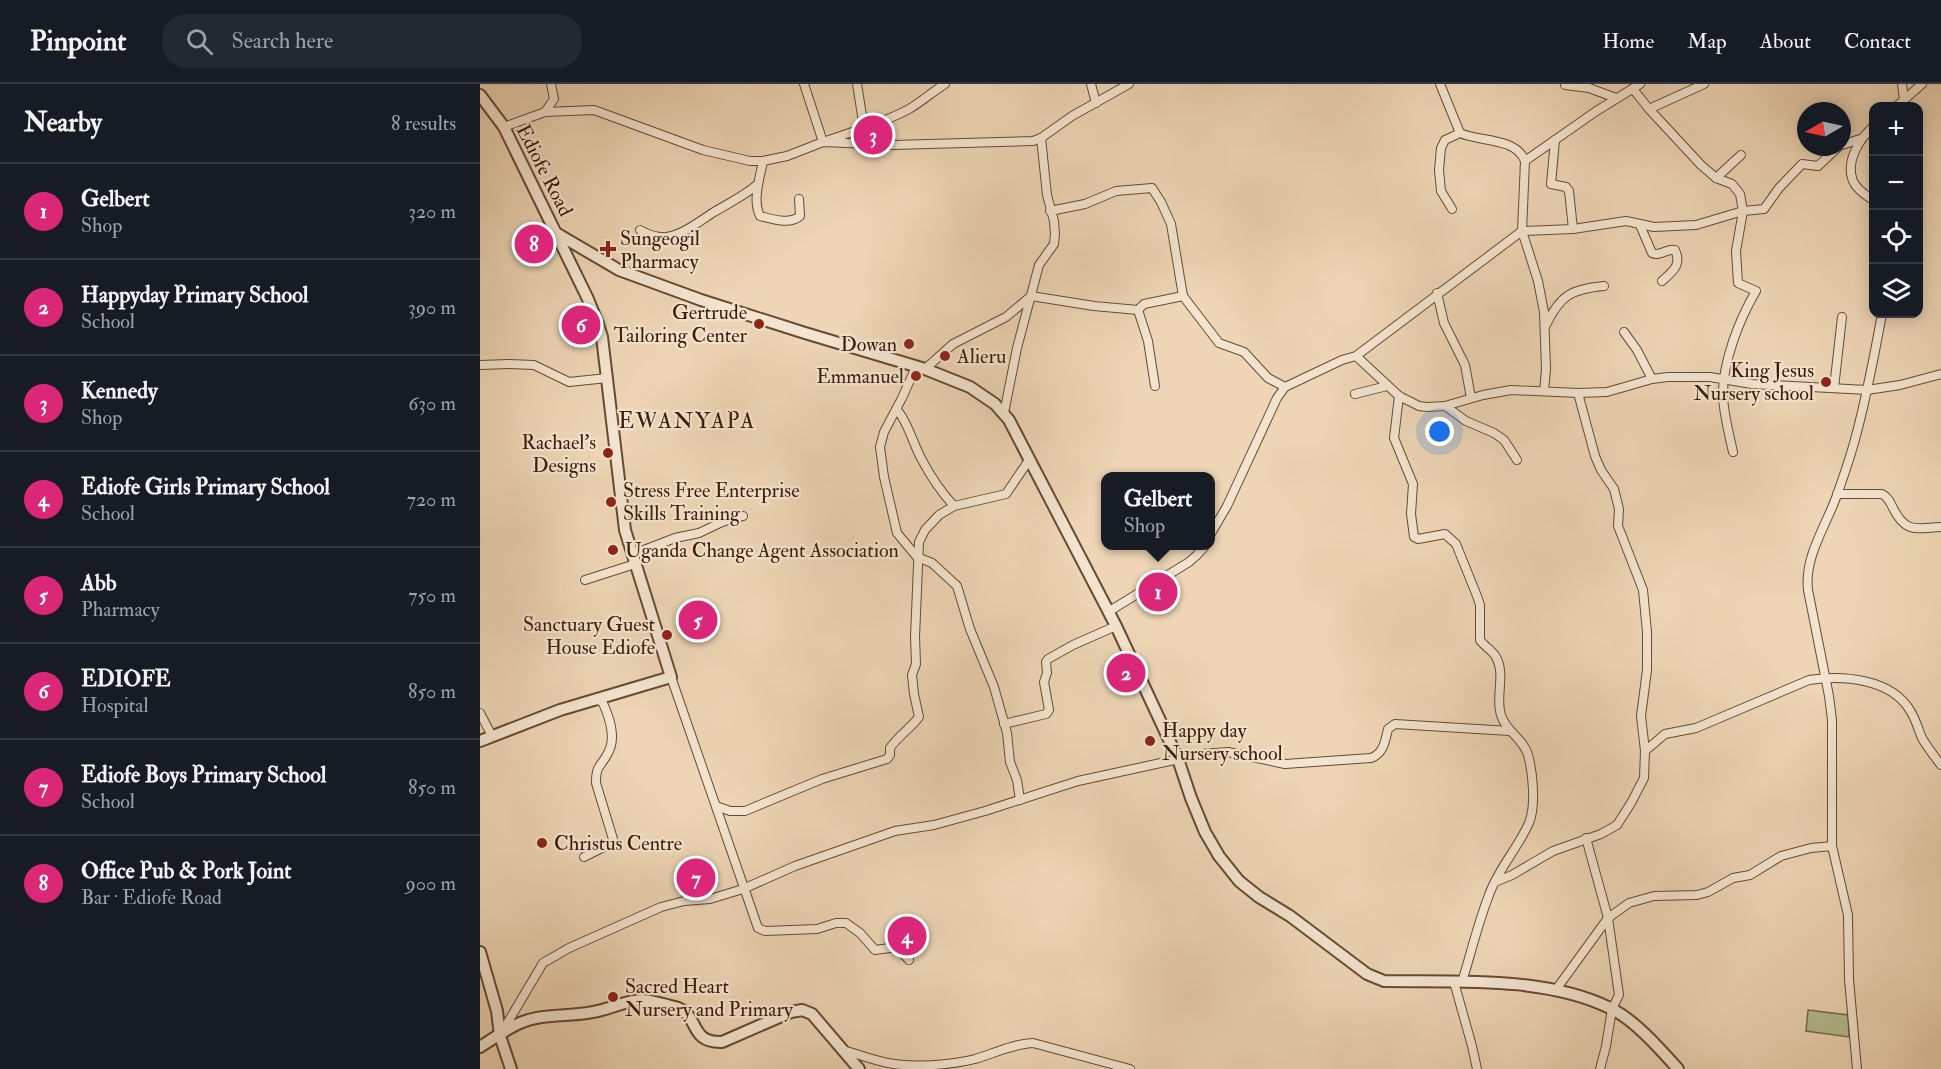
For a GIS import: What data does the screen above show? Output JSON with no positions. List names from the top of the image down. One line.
{"streets":{"street":["Ediofe Road"]},"districts":["EWANYAPA"],"places":{"health":["Sungeogil Pharmacy"],"other":["Gertrude Tailoring Center","Dowan","Alieru","Emmanuel","King Jesus Nursery school","Rachael's Designs","Stress Free Enterprise Skills Training","Uganda Change Agent Association","Sanctuary Guest House Ediofe","Happy day Nursery school","Christus Centre","Sacred Heart Nursery and Primary"]},"north":"left","page":{"header":"Pinpoint","search":"Search here","nav":["Home","Map","About","Contact"],"heading":["Nearby","8 results"],"map_buttons":["+","−"],"pins":["3","8","6","1","5","2","7","4"],"list":[{"mark":"1","name":"Gelbert","note":"Shop","value":"320 m"},{"mark":"2","name":"Happyday Primary School","note":"School","value":"390 m"},{"mark":"3","name":"Kennedy","note":"Shop","value":"630 m"},{"mark":"4","name":"Ediofe Girls Primary School","note":"School","value":"720 m"},{"mark":"5","name":"Abb","note":"Pharmacy","value":"750 m"},{"mark":"6","name":"EDIOFE","note":"Hospital","value":"850 m"},{"mark":"7","name":"Ediofe Boys Primary School","note":"School","value":"850 m"},{"mark":"8","name":"Office Pub & Pork Joint","note":"Bar · Ediofe Road","value":"900 m"}],"popup":["Gelbert","Shop"]}}
